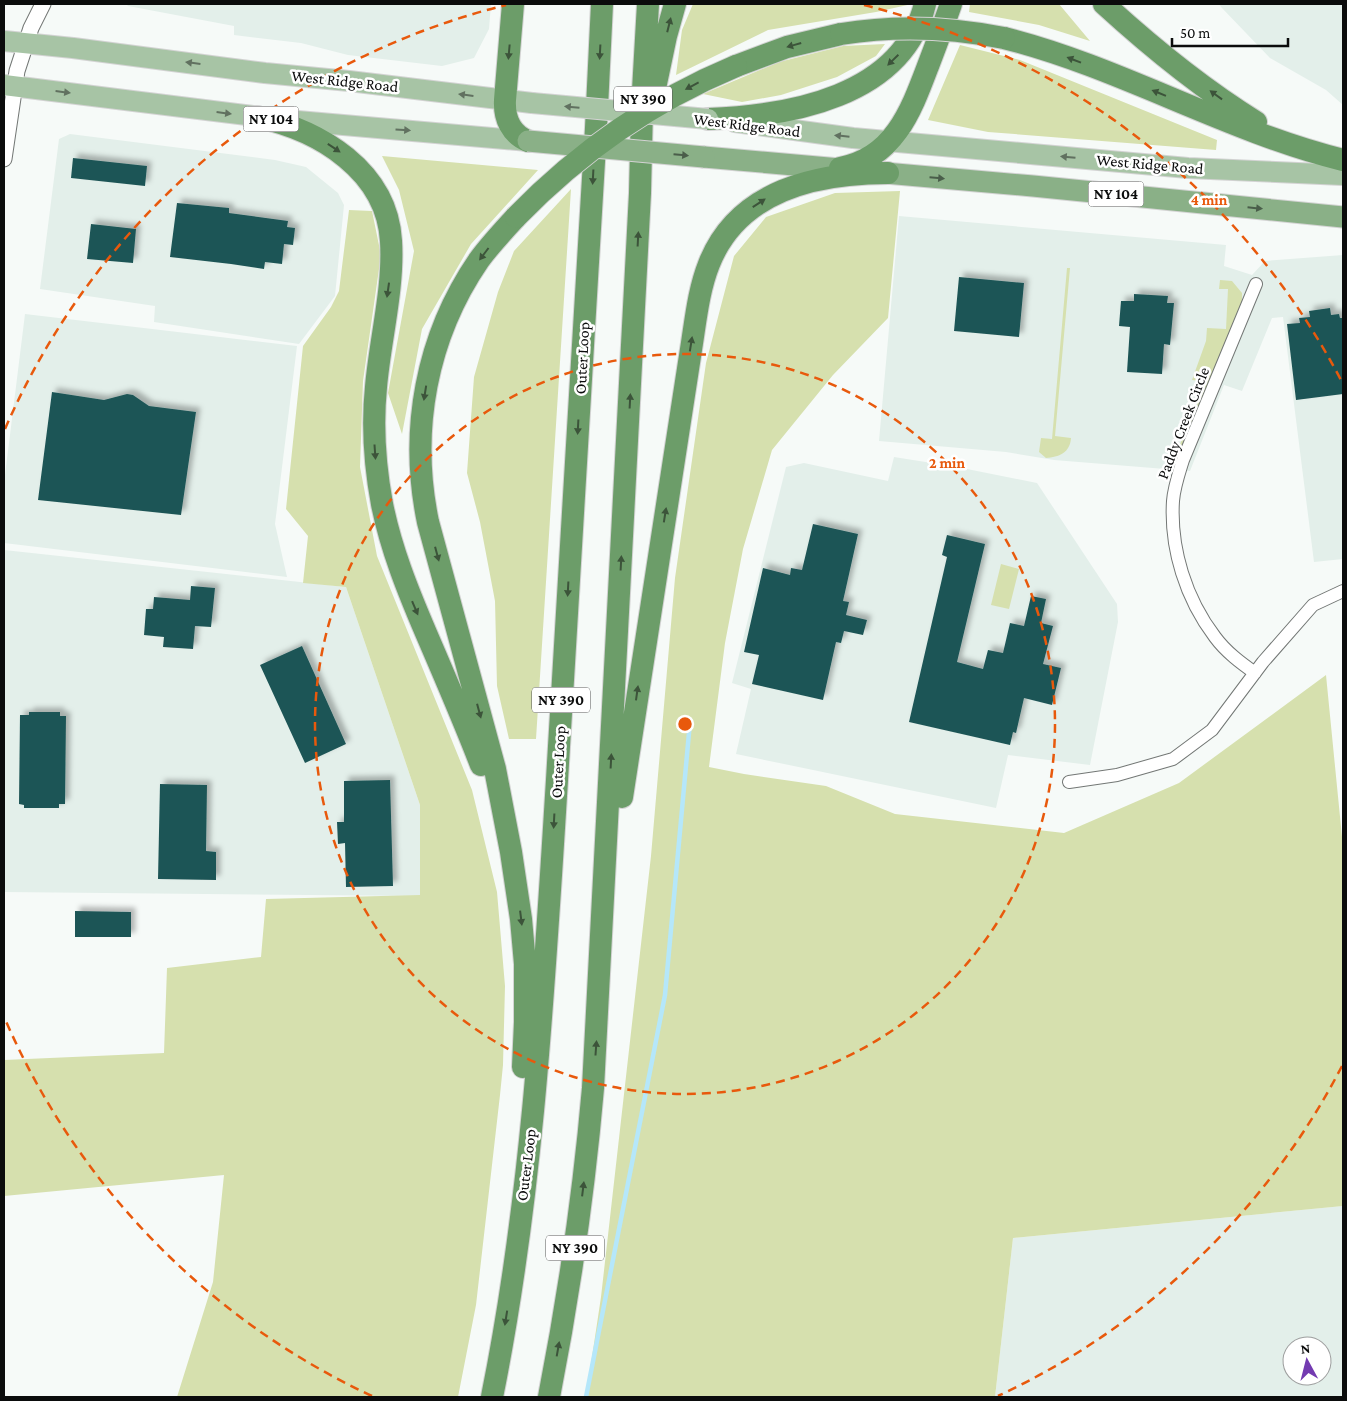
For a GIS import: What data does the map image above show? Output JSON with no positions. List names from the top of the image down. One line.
{"streets":{"highway":["West Ridge Road","NY 390","NY 104","Outer Loop"],"street":["Paddy Creek Circle"]},"scale_bar":"50 m","north":"top","rings":["4 min","2 min"]}
